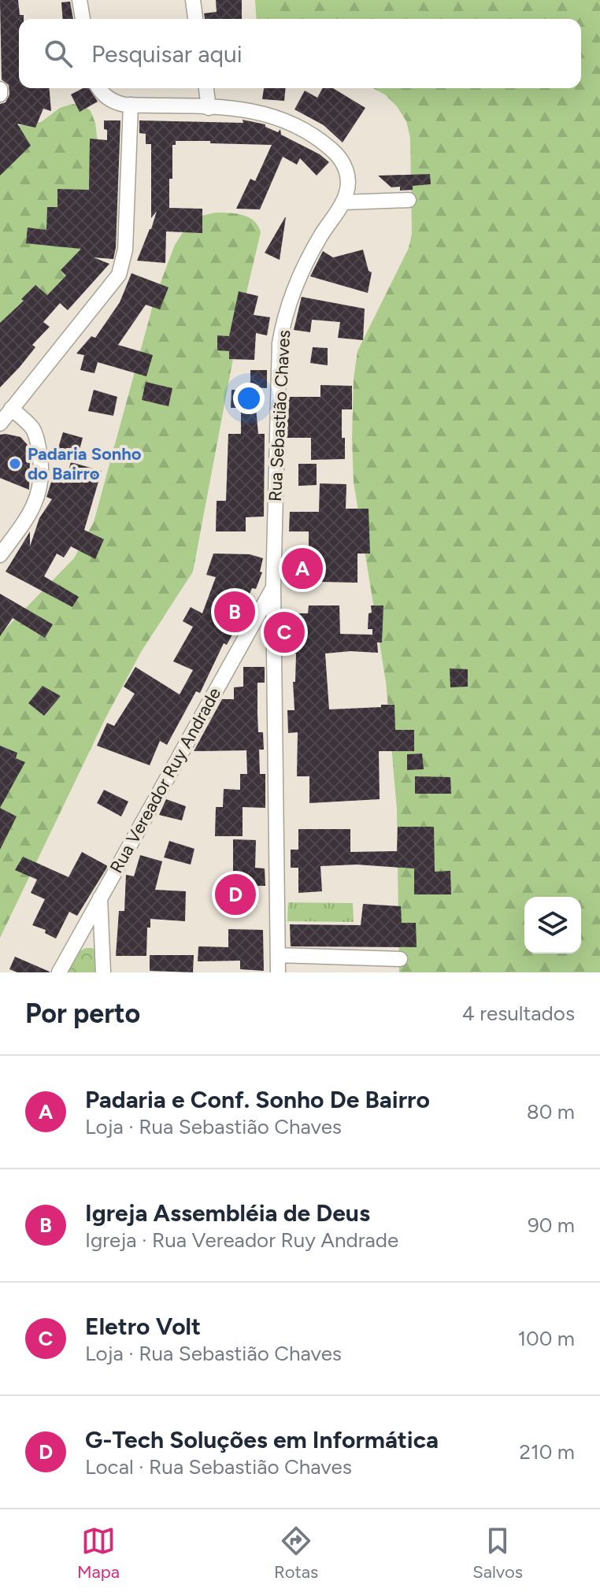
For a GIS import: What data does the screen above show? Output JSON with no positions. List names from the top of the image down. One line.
{"streets":{"street":["Rua Sebastião Chaves","Rua Vereador Ruy Andrade"]},"crossings":[["Rua Sebastião Chaves","Rua Vereador Ruy Andrade"]],"places":["Padaria Sonho do Bairro"],"page":{"search":"Pesquisar aqui","pins":["A","B","C","D"],"heading":["Por perto","4 resultados"],"list":[{"mark":"A","name":"Padaria e Conf. Sonho De Bairro","note":"Loja · Rua Sebastião Chaves","value":"80 m"},{"mark":"B","name":"Igreja Assembléia de Deus","note":"Igreja · Rua Vereador Ruy Andrade","value":"90 m"},{"mark":"C","name":"Eletro Volt","note":"Loja · Rua Sebastião Chaves","value":"100 m"},{"mark":"D","name":"G-Tech Soluções em Informática","note":"Local · Rua Sebastião Chaves","value":"210 m"}],"nav":["Mapa","Rotas","Salvos"]}}
